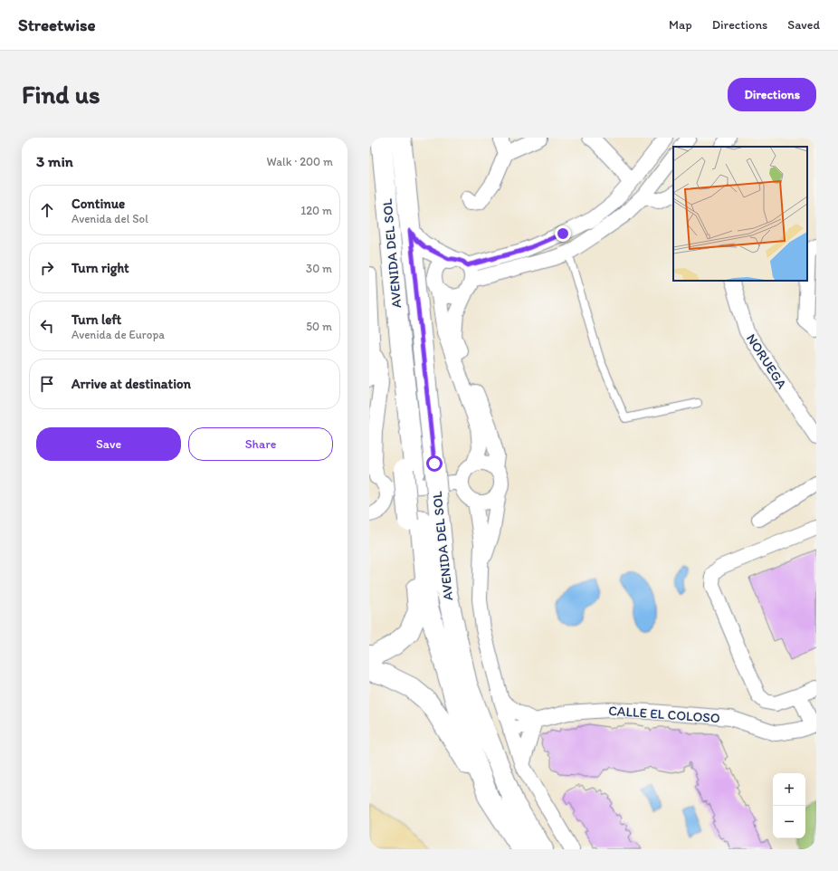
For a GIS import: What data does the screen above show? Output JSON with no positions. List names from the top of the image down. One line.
{"streets":{"main road":["AVENIDA DEL SOL"],"street":["NORUEGA","CALLE EL COLOSO"]},"page":{"header":"Streetwise","nav":["Map","Directions","Saved"],"buttons":["Directions",["Save","Share"]],"title":"Find us","heading":["3 min","Walk · 200 m"],"list":[["Continue","Avenida del Sol","120 m"],["Turn right","30 m"],["Turn left","Avenida de Europa","50 m"],"Arrive at destination"],"map_buttons":["+","−"]}}
